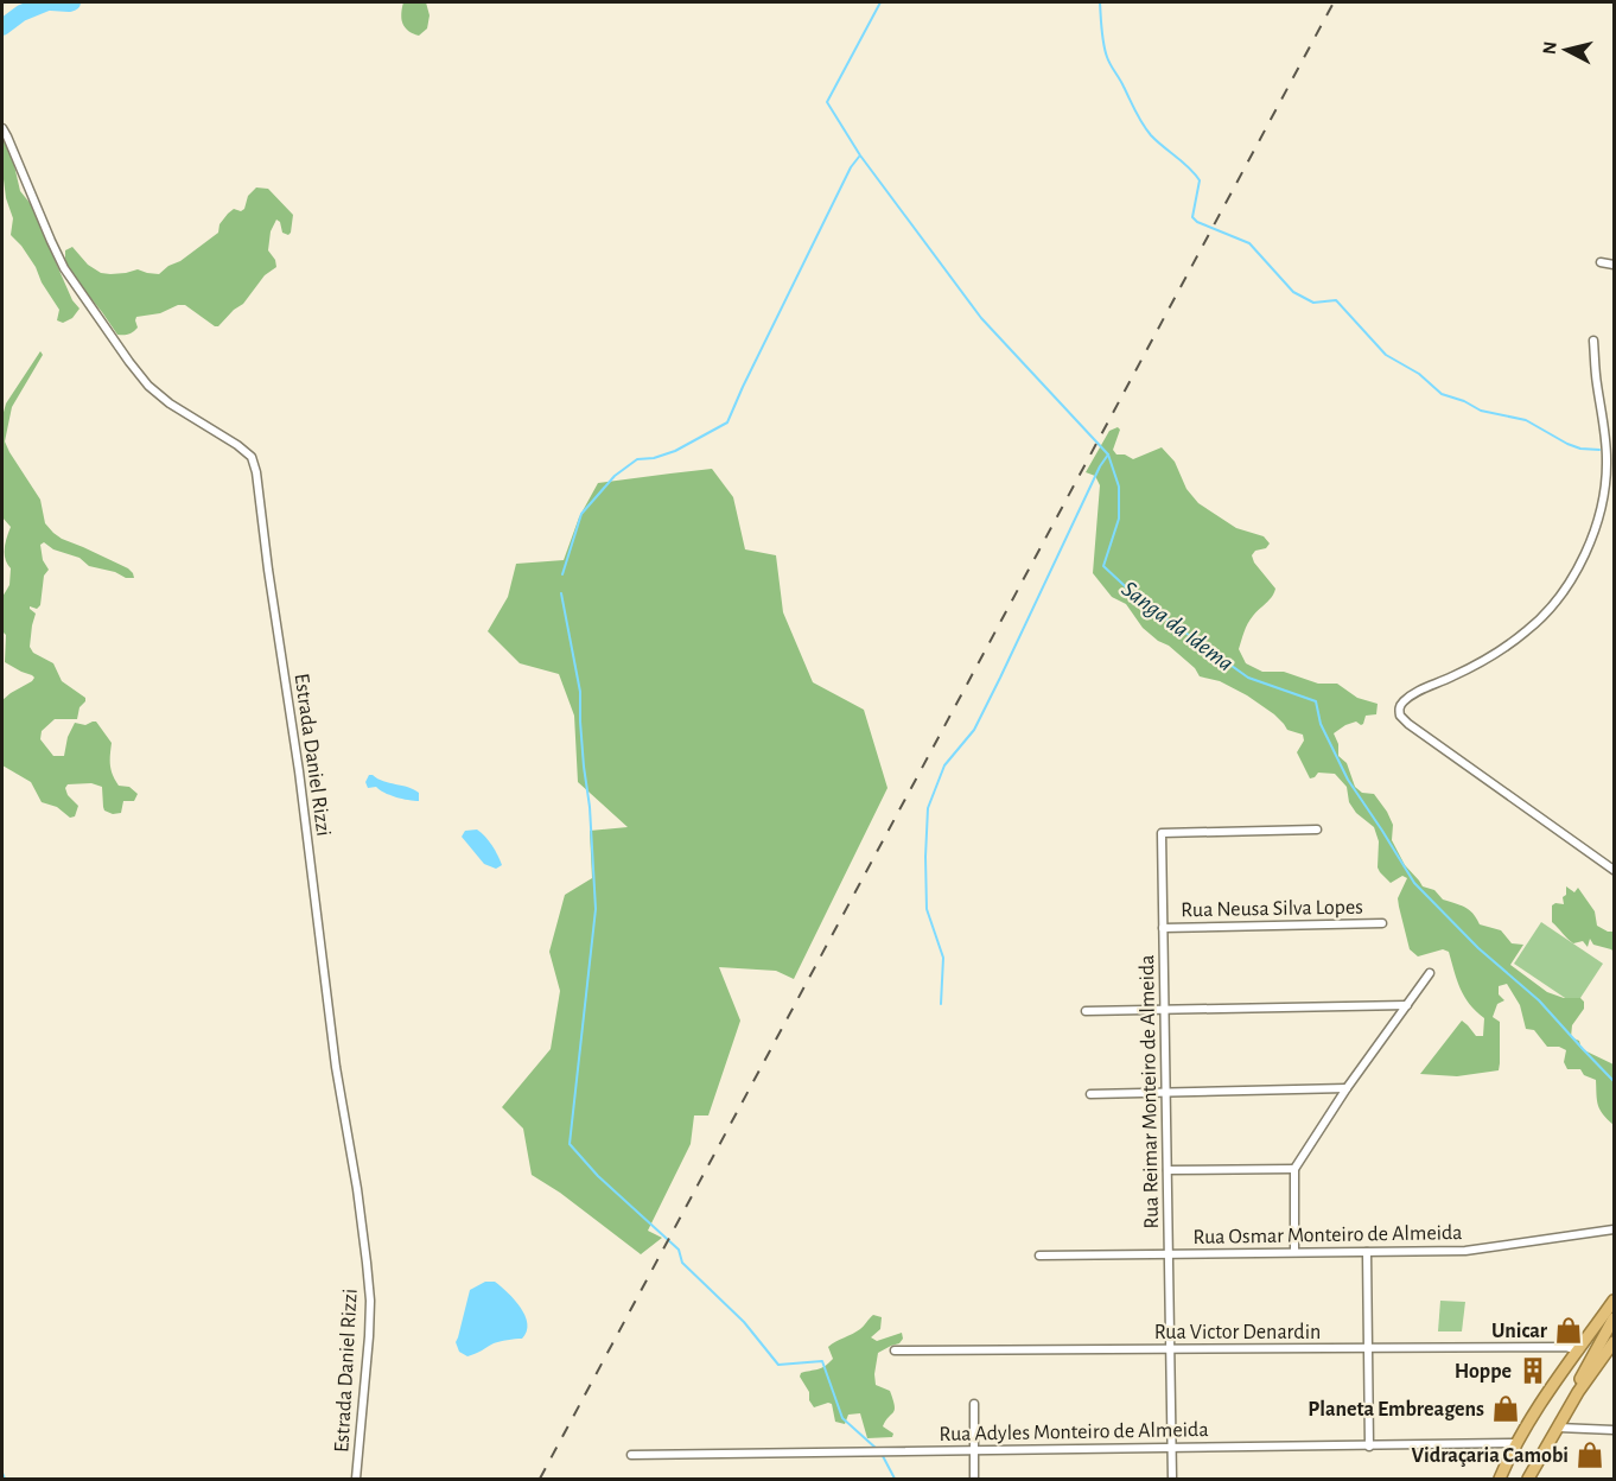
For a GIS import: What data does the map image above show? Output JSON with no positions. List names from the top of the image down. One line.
{"streets":{"street":["Estrada Daniel Rizzi","Rua Neusa Silva Lopes","Rua Reimar Monteiro de Almeida","Rua Osmar Monteiro de Almeida","Rua Victor Denardin","Rua Adyles Monteiro de Almeida"]},"crossings":[["Rua Neusa Silva Lopes","Rua Reimar Monteiro de Almeida"],["Rua Reimar Monteiro de Almeida","Rua Osmar Monteiro de Almeida"],["Rua Reimar Monteiro de Almeida","Rua Victor Denardin"],["Rua Reimar Monteiro de Almeida","Rua Adyles Monteiro de Almeida"]],"water":["Sanga da Idema"],"places":{"shop":["Unicar","Planeta Embreagens","Vidraçaria Camobi"],"building":["Hoppe"]},"north":"left"}
